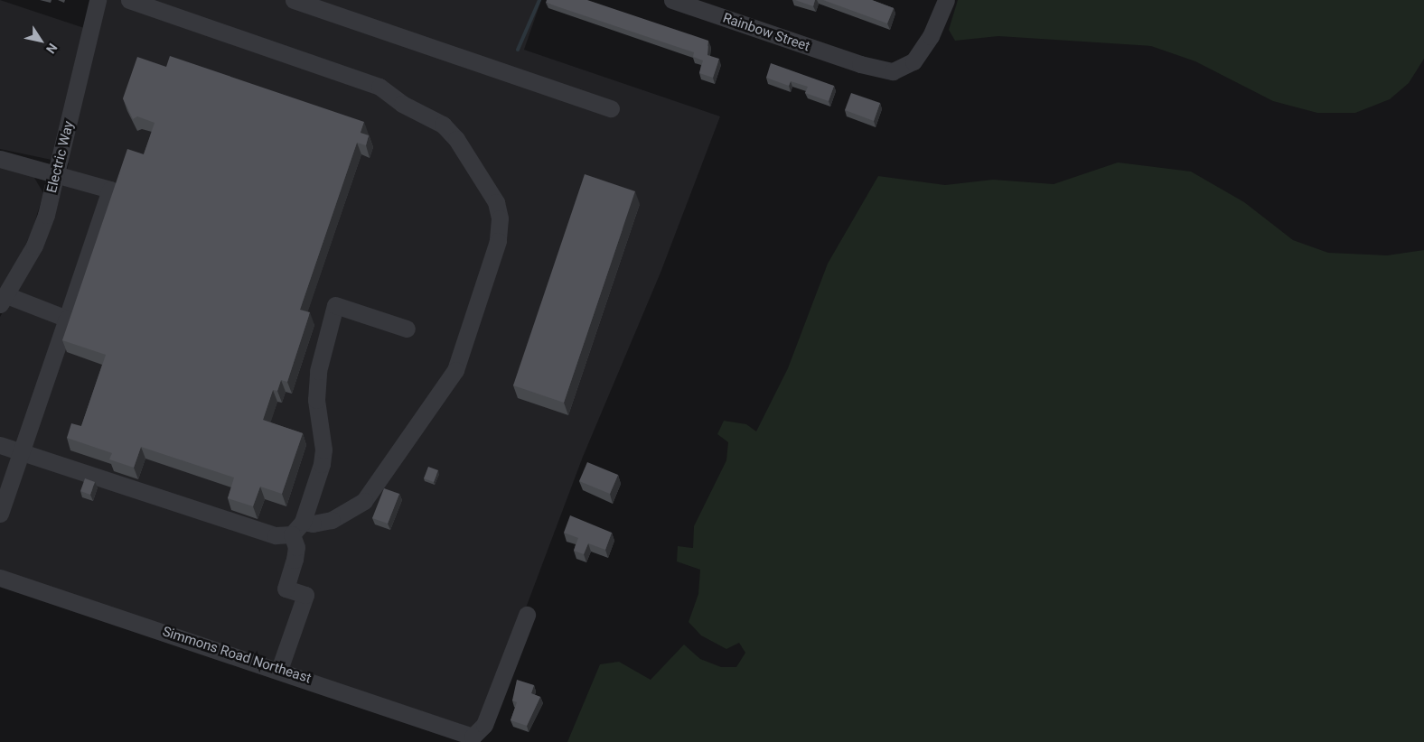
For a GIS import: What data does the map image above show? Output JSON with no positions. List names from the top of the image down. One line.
{"streets":{"street":["Rainbow Street","Electric Way","Simmons Road Northeast"]},"north":"bottom right"}
